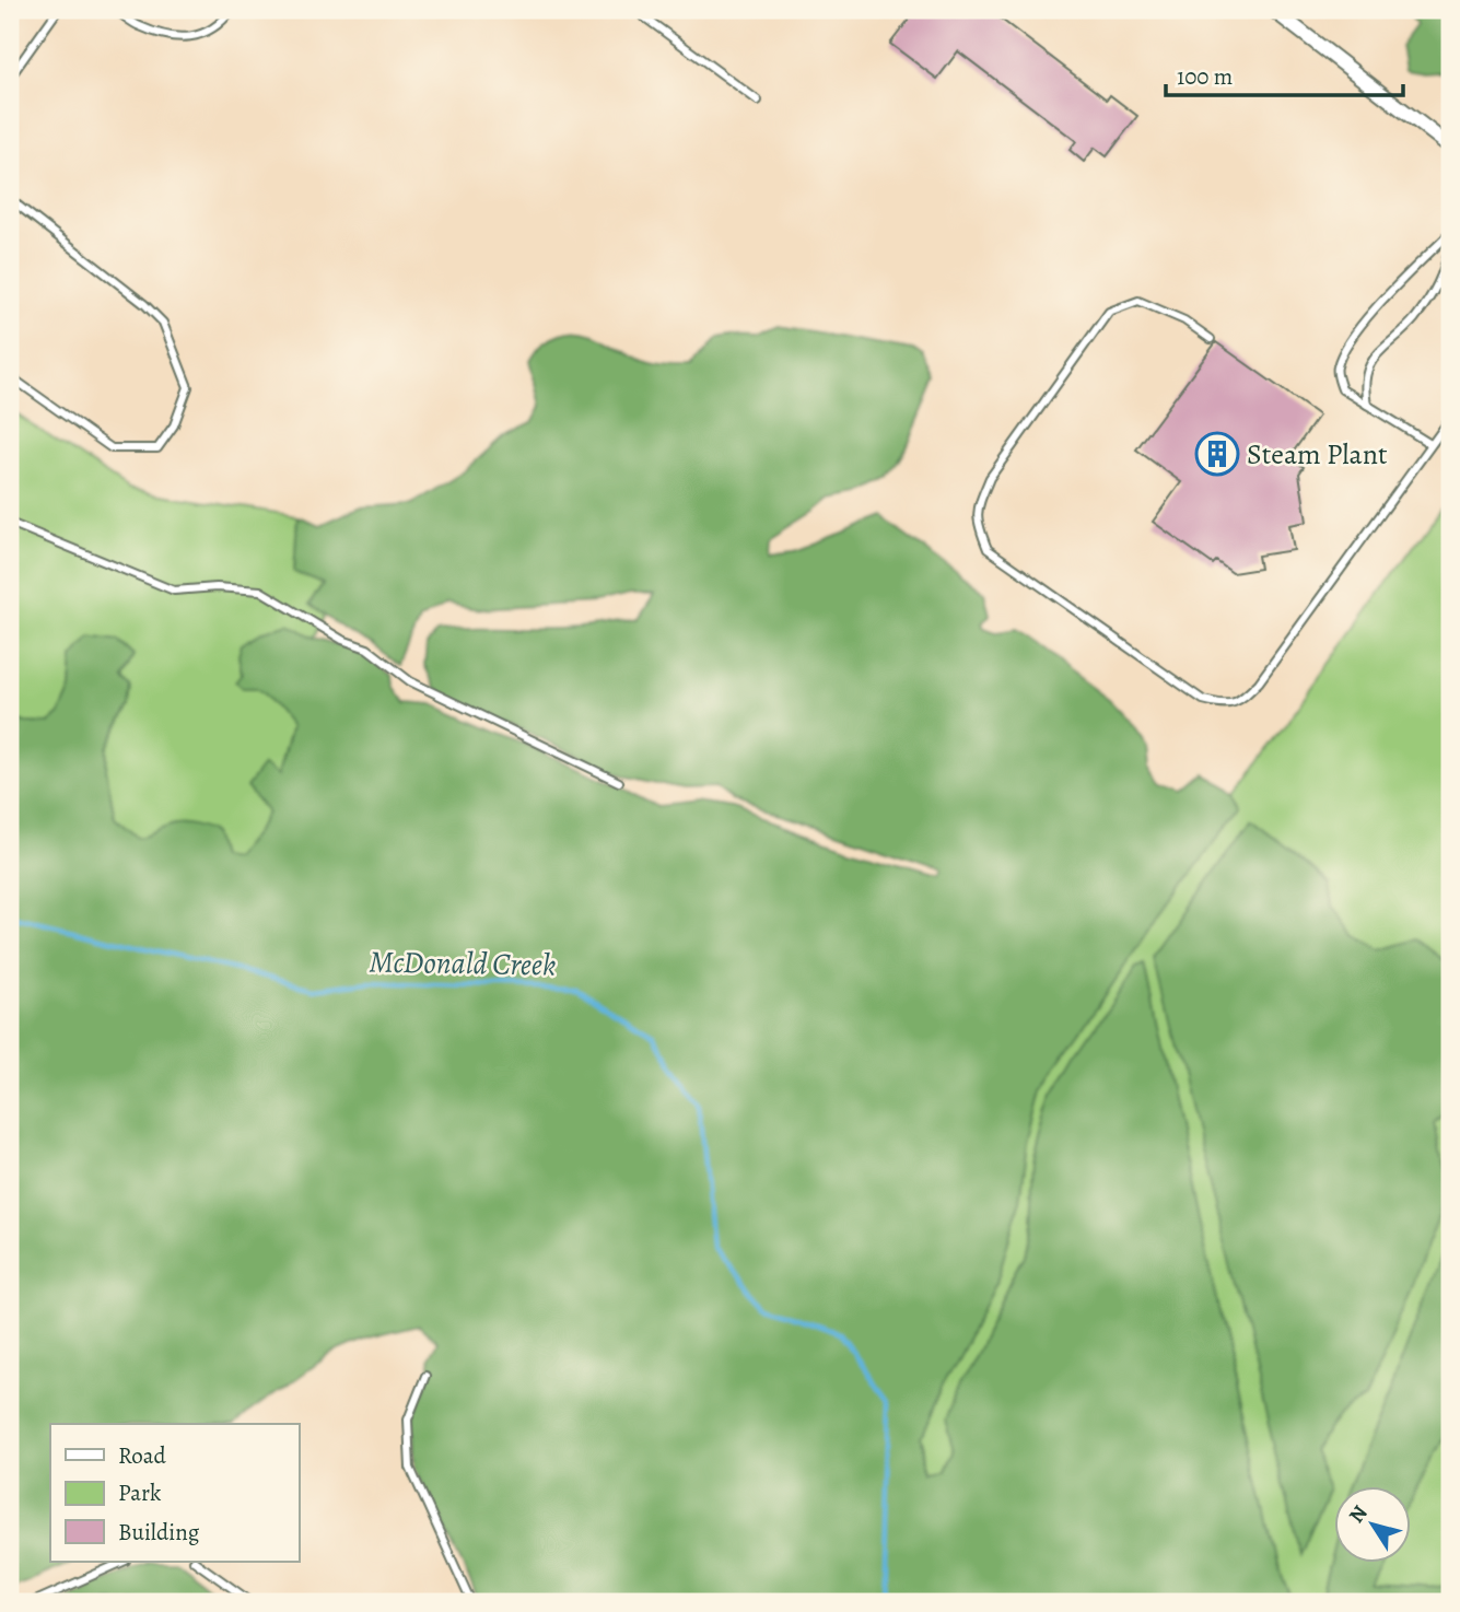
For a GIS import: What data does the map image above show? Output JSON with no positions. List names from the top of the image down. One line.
{"water":["McDonald Creek"],"places":{"building":["Steam Plant"]},"legend":["Road","Park","Building"],"scale_bar":"100 m","north":"top left"}
